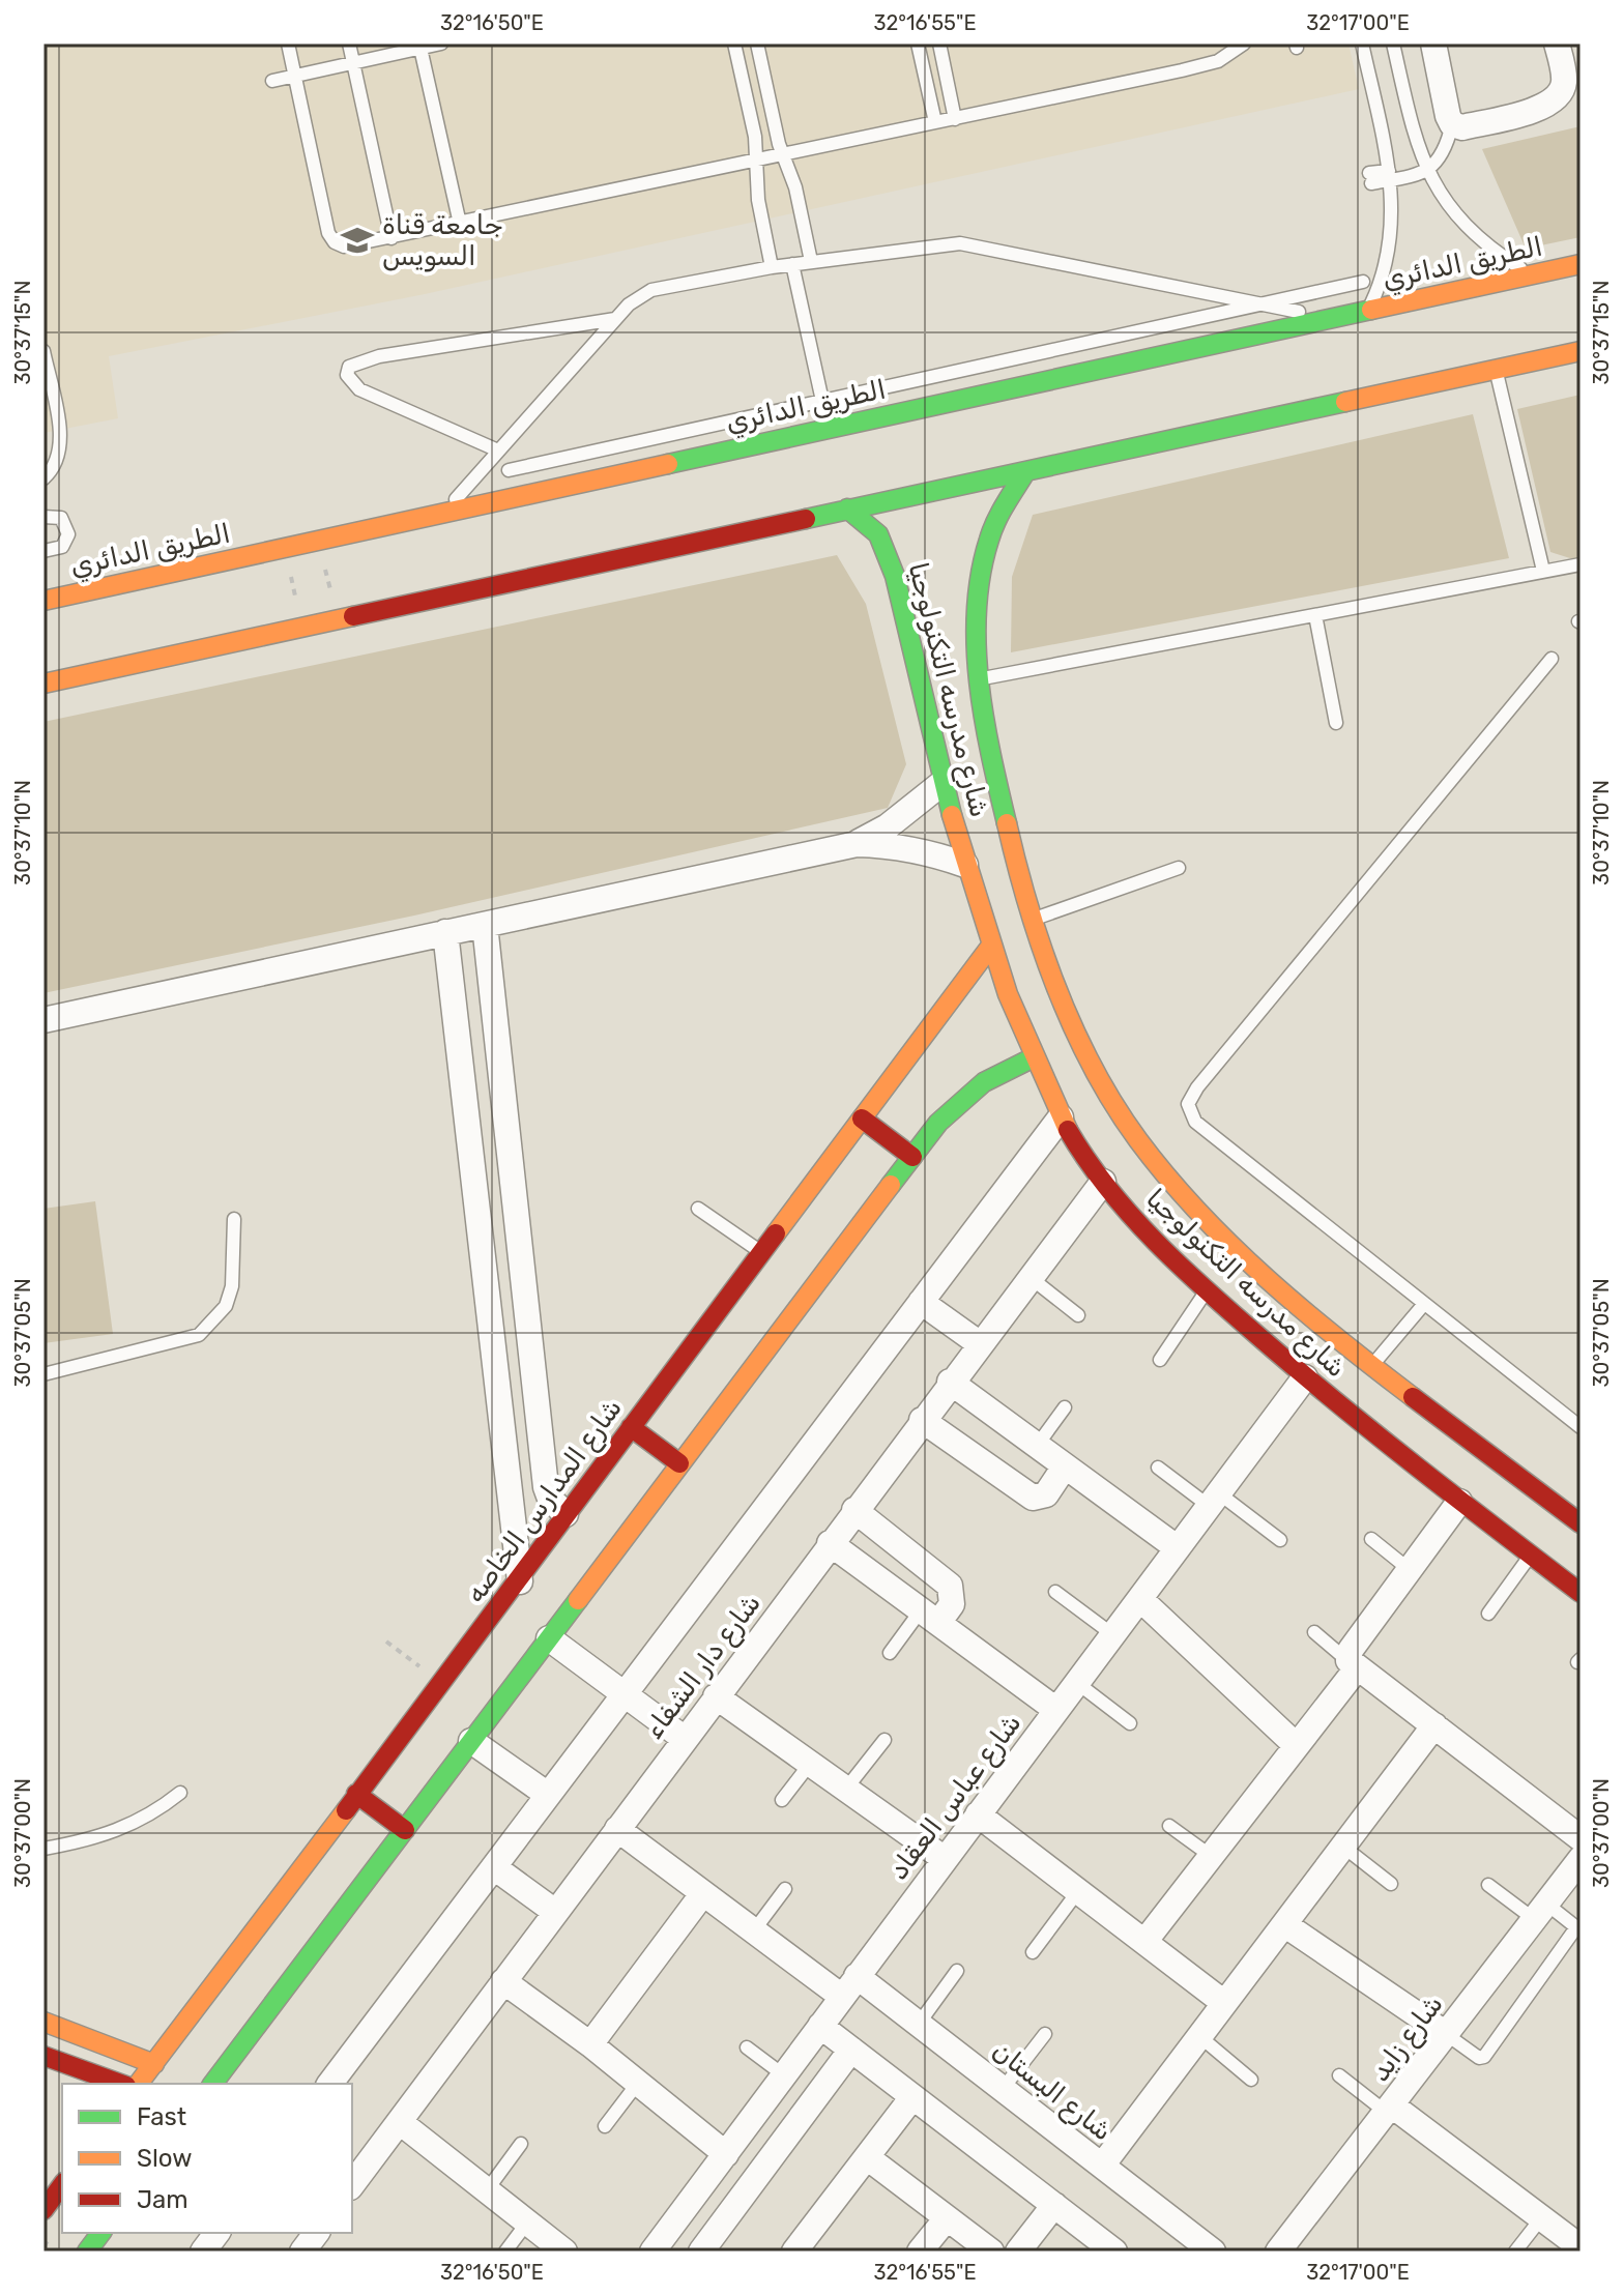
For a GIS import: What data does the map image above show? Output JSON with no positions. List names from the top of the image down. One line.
{"streets":{"street":["الطريق الدائري","شارع مدرسه التكنولوجيا","شارع المدارس الخاصه","شارع دار الشفاء","شارع عباس العقاد","شارع زايد","شارع البستان"]},"crossings":[["شارع مدرسه التكنولوجيا","شارع المدارس الخاصه"],["شارع مدرسه التكنولوجيا","شارع دار الشفاء"],["شارع مدرسه التكنولوجيا","شارع عباس العقاد"],["شارع دار الشفاء","شارع البستان"],["شارع عباس العقاد","شارع البستان"]],"places":{"school or university":["جامعة قناة السويس"]},"legend":["Fast","Slow","Jam"],"coordinates":["32°16'50\"E","32°16'55\"E","32°17'00\"E","30°37'15\"N","30°37'10\"N","30°37'05\"N","30°37'00\"N"]}
